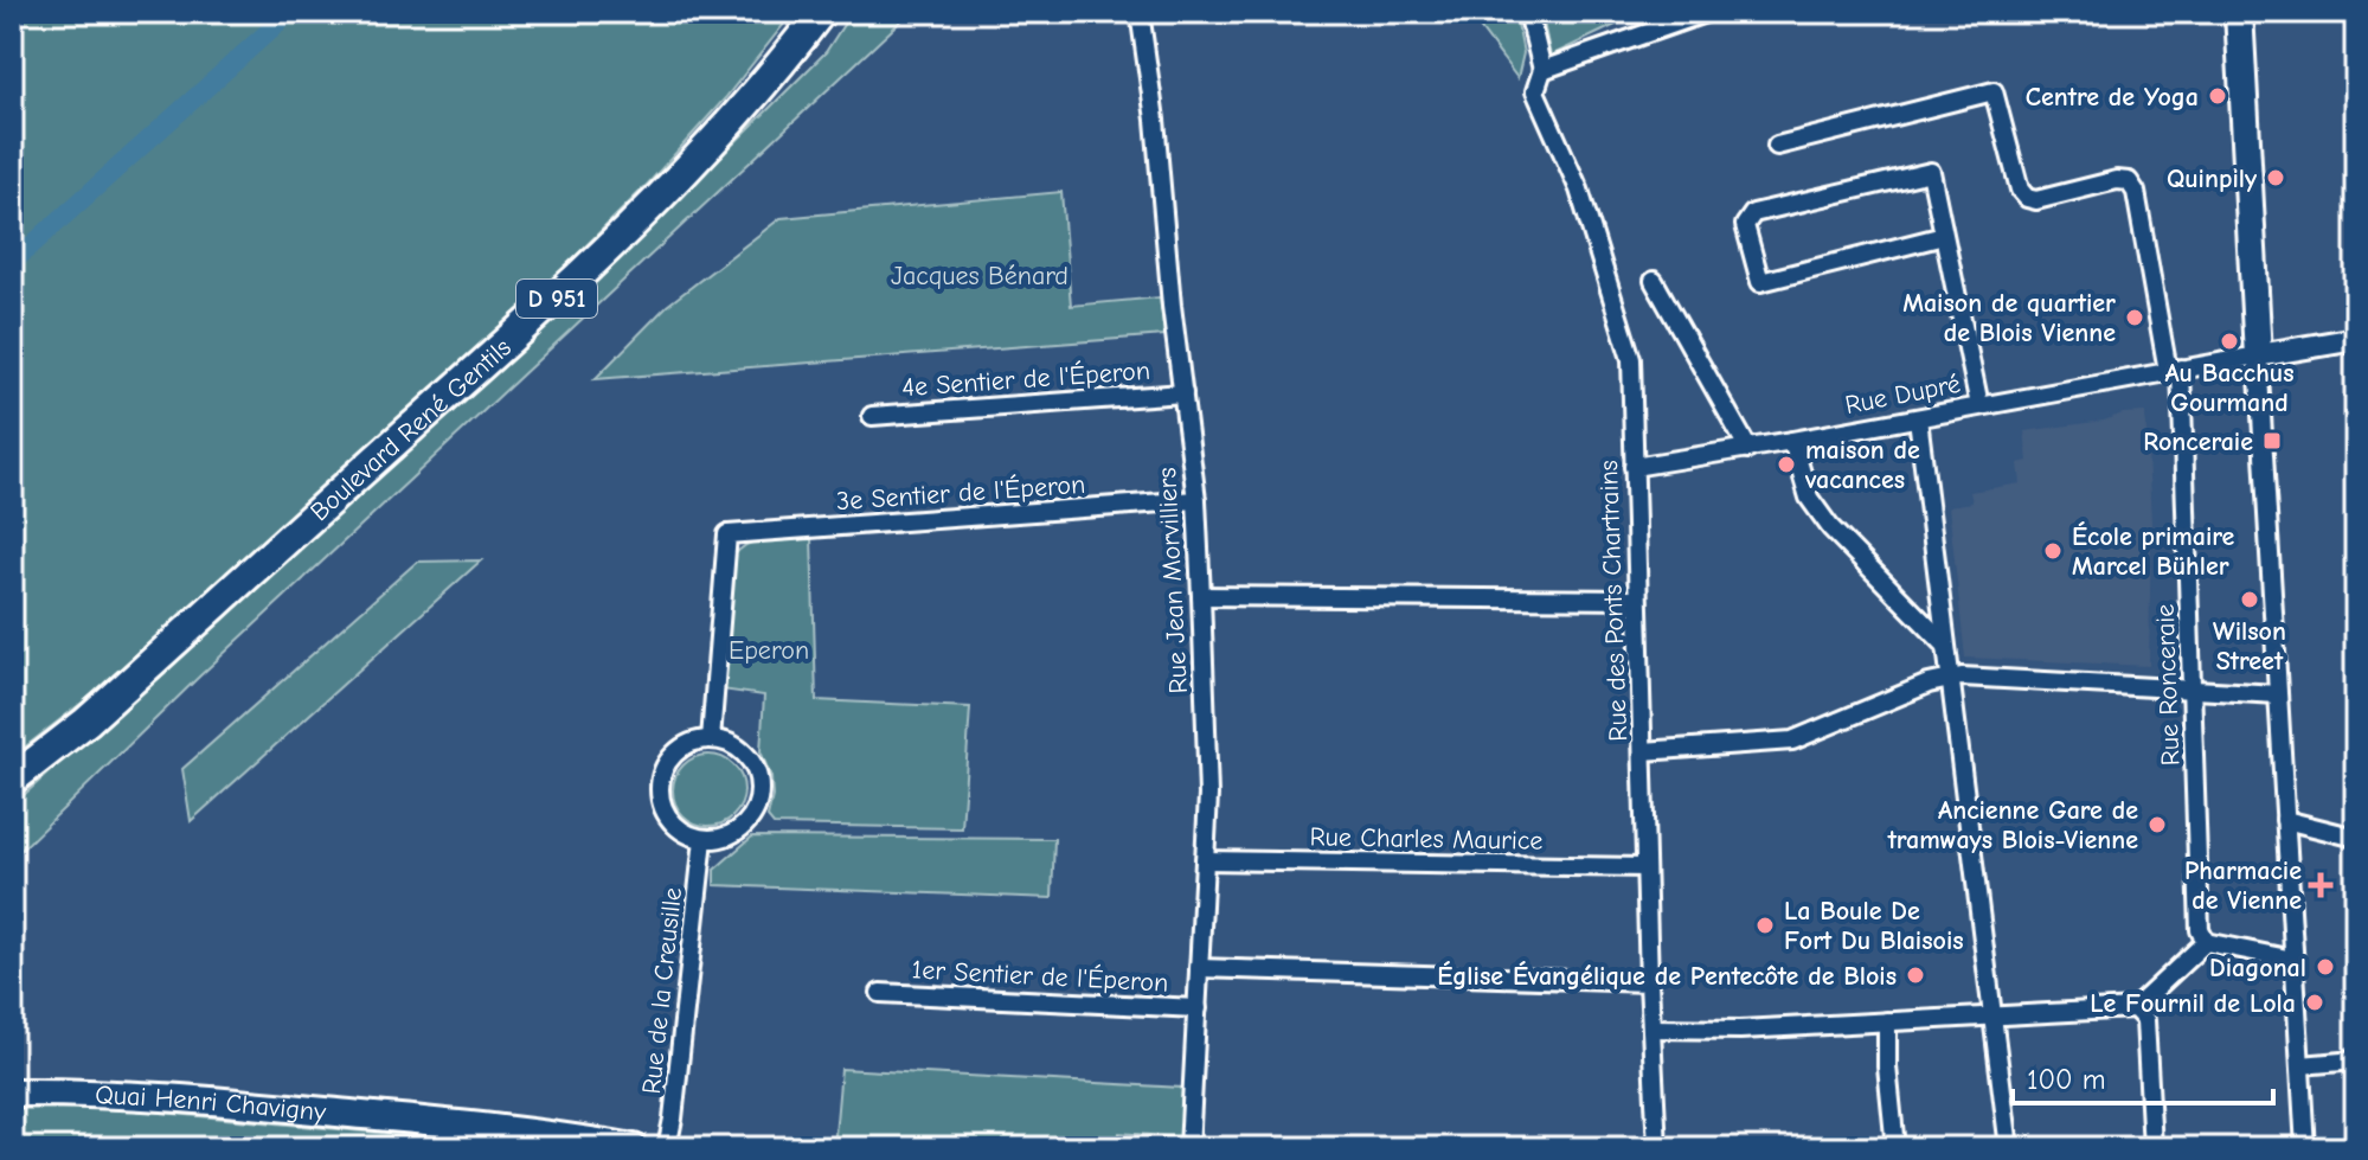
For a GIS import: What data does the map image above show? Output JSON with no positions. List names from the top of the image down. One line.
{"streets":{"main road":["D 951","Boulevard René Gentils","Quai Henri Chavigny"],"street":["4e Sentier de l'Éperon","Rue Dupré","3e Sentier de l'Éperon","Rue Jean Morvilliers","Rue des Ponts Chartrains","Rue Ronceraie","Rue Charles Maurice","1er Sentier de l'Éperon","Rue de la Creusille"]},"crossings":[["4e Sentier de l'Éperon","Rue Jean Morvilliers"],["Rue Dupré","Rue des Ponts Chartrains"],["Rue Dupré","Rue Ronceraie"],["3e Sentier de l'Éperon","Rue Jean Morvilliers"],["3e Sentier de l'Éperon","Rue de la Creusille"],["Rue Jean Morvilliers","Rue Charles Maurice"],["Rue Jean Morvilliers","1er Sentier de l'Éperon"],["Rue des Ponts Chartrains","Rue Charles Maurice"]],"parks":["Jacques Bénard","Eperon"],"places":{"other":["Centre de Yoga","Quinpily","Maison de quartier de Blois Vienne","Au Bacchus Gourmand","maison de vacances","École primaire Marcel Bühler","Wilson Street","Ancienne Gare de tramways Blois-Vienne","La Boule De Fort Du Blaisois","Diagonal","Église Évangélique de Pentecôte de Blois","Le Fournil de Lola"],"transit":["Ronceraie"],"health":["Pharmacie de Vienne"]},"scale_bar":"100 m"}
